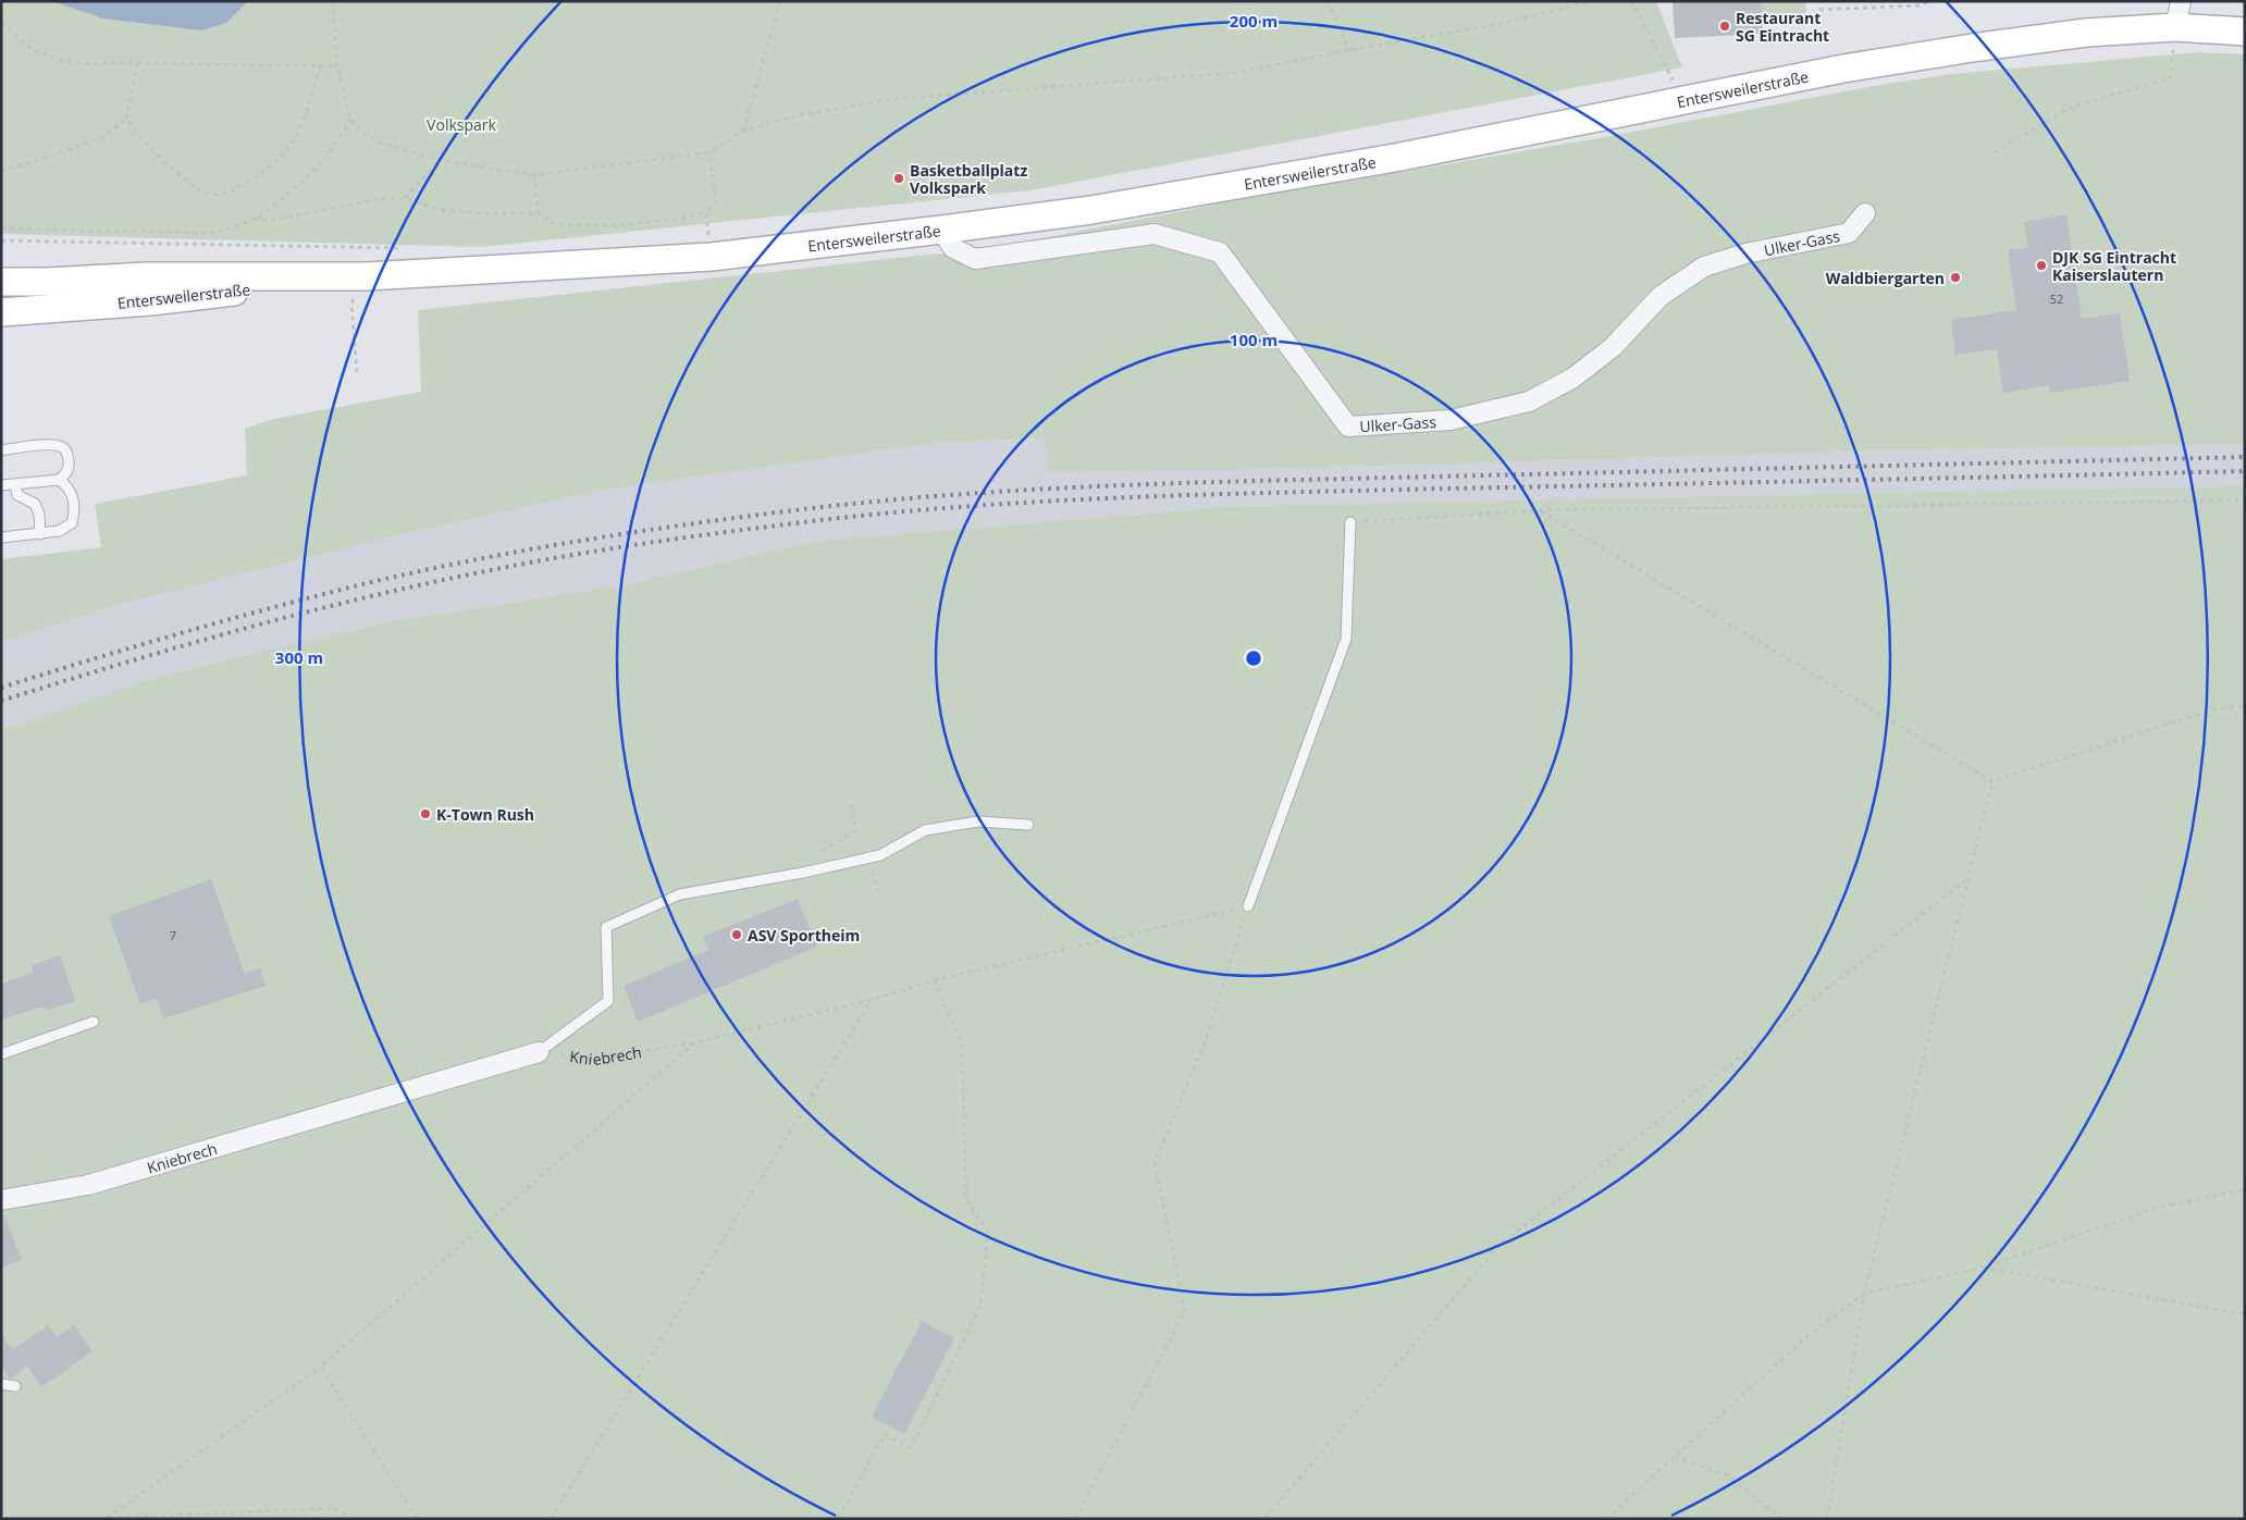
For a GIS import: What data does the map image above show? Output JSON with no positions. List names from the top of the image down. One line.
{"streets":{"main road":["Entersweilerstraße"],"street":["Ulker-Gass","Kniebrech"]},"crossings":[["Entersweilerstraße","Ulker-Gass"]],"parks":["Volkspark"],"places":["Restaurant SG Eintracht","Basketballplatz Volkspark","DJK SG Eintracht Kaiserslautern","Waldbiergarten","K-Town Rush","ASV Sportheim"],"house_numbers":["52","7"],"rings":["200 m","100 m","300 m"]}
